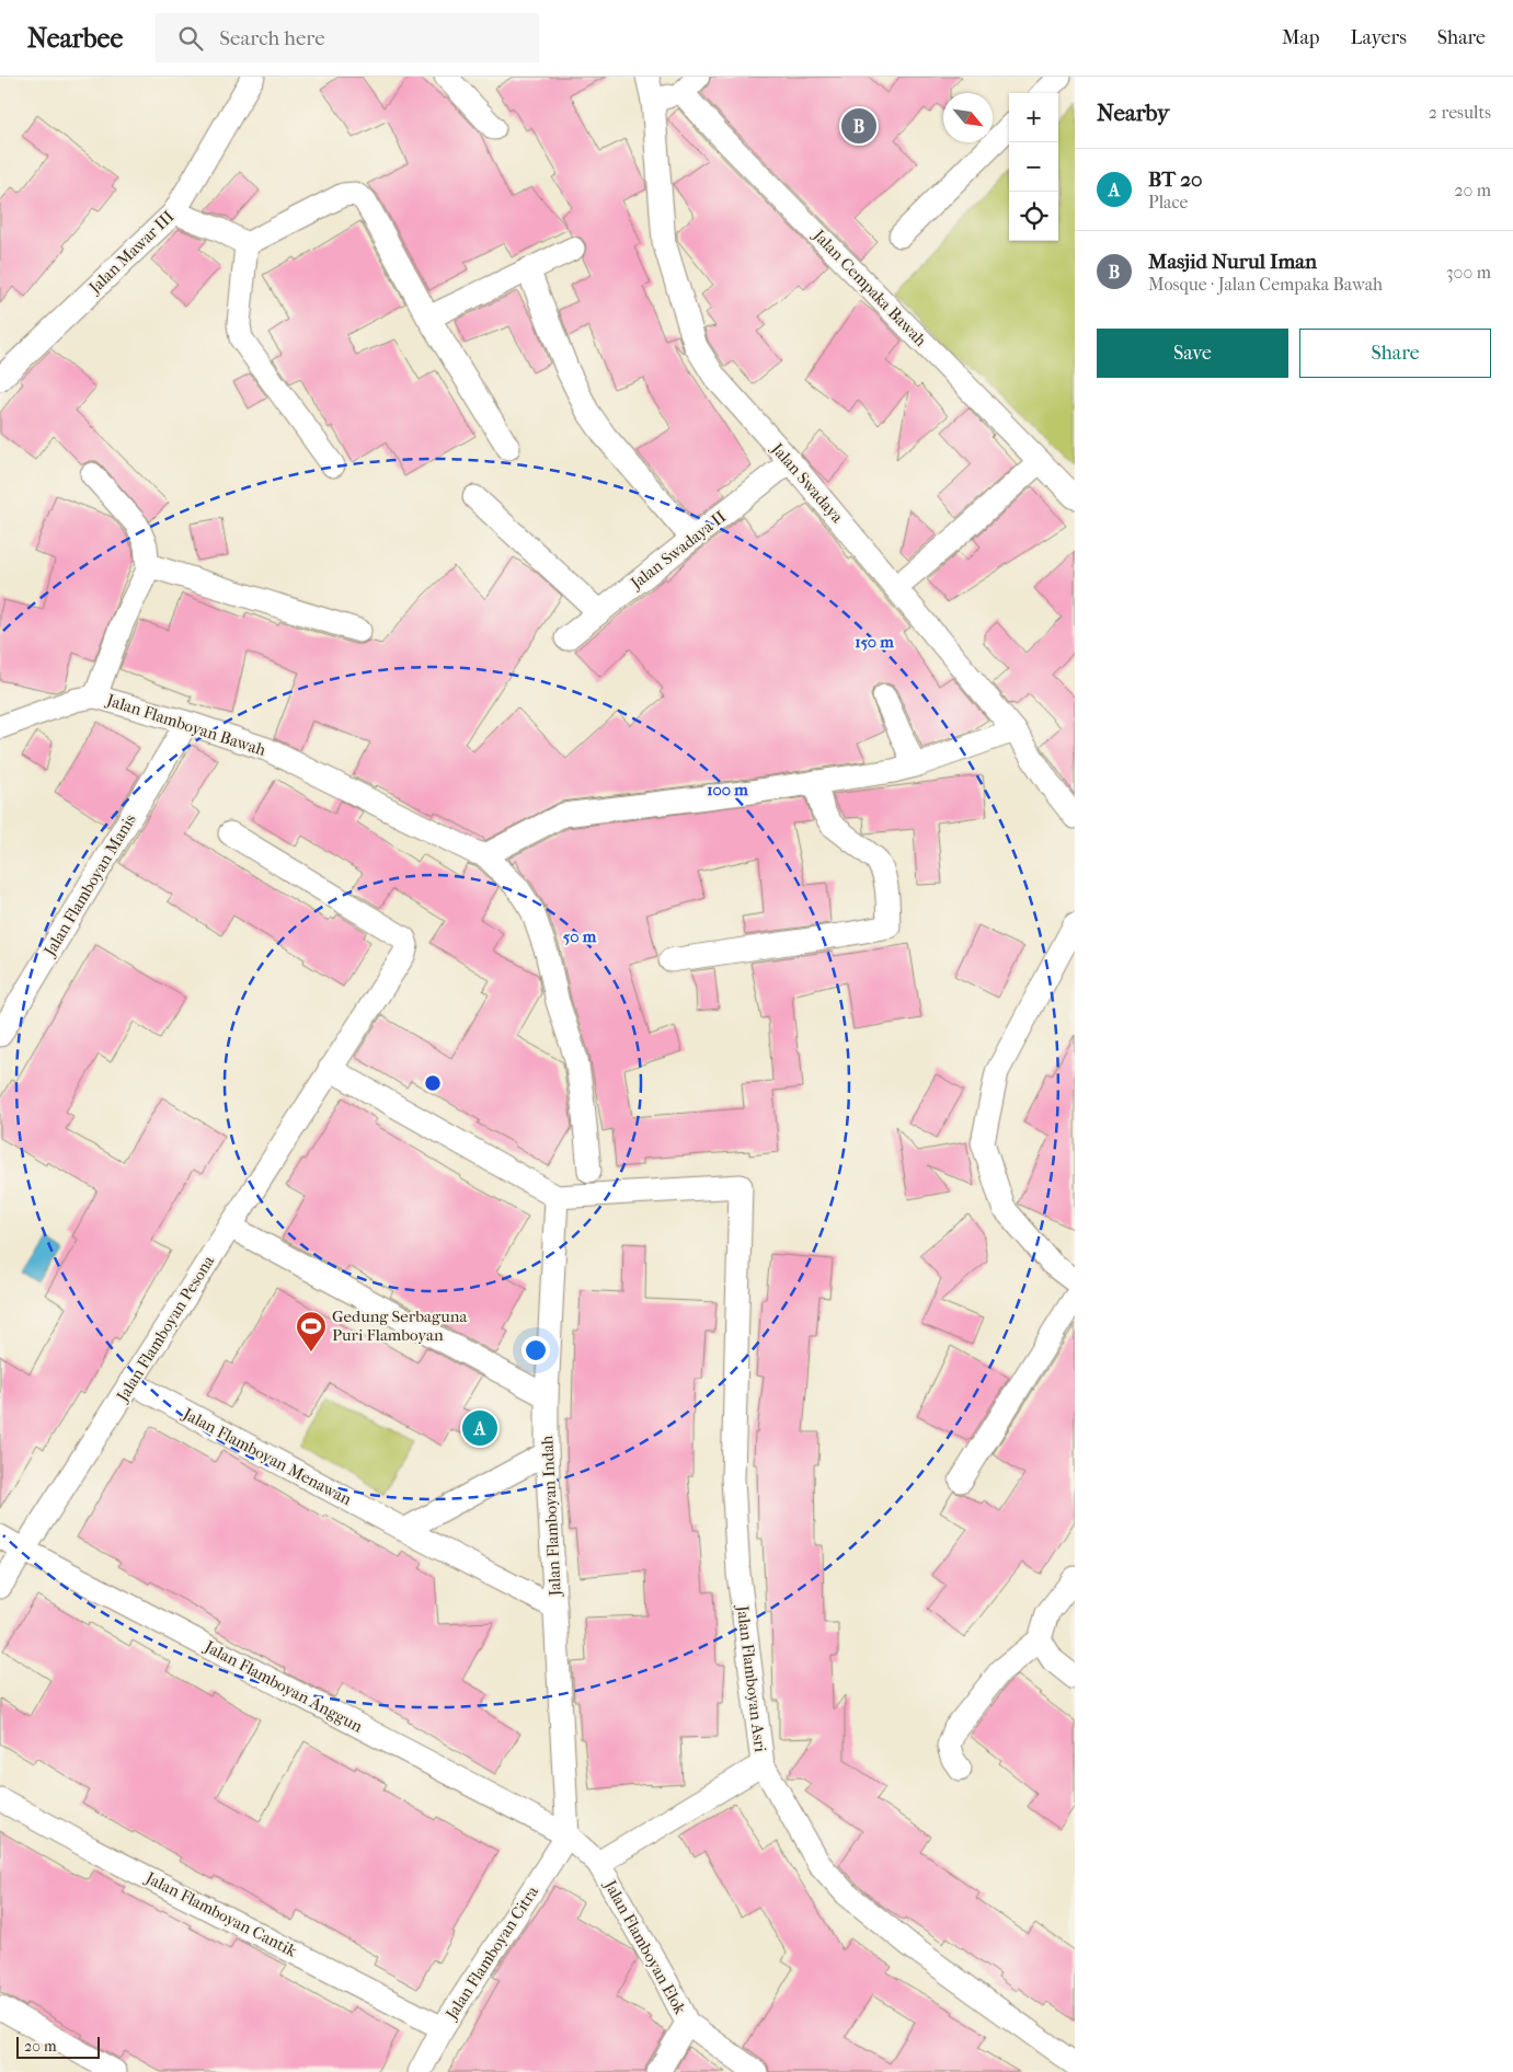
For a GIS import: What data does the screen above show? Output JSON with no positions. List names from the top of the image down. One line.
{"streets":{"street":["Jalan Mawar III","Jalan Cempaka Bawah","Jalan Swadaya","Jalan Swadaya II","Jalan Flamboyan Bawah","Jalan Flamboyan Manis","Jalan Flamboyan Pesona","Jalan Flamboyan Menawan","Jalan Flamboyan Indah","Jalan Flamboyan Asri","Jalan Flamboyan Anggun","Jalan Flamboyan Cantik","Jalan Flamboyan Elok","Jalan Flamboyan Citra"]},"crossings":[["Jalan Swadaya","Jalan Swadaya II"],["Jalan Flamboyan Pesona","Jalan Flamboyan Menawan"],["Jalan Flamboyan Pesona","Jalan Flamboyan Anggun"],["Jalan Flamboyan Menawan","Jalan Flamboyan Indah"],["Jalan Flamboyan Indah","Jalan Flamboyan Asri"],["Jalan Flamboyan Indah","Jalan Flamboyan Anggun"],["Jalan Flamboyan Indah","Jalan Flamboyan Elok"],["Jalan Flamboyan Indah","Jalan Flamboyan Citra"],["Jalan Flamboyan Anggun","Jalan Flamboyan Elok"],["Jalan Flamboyan Anggun","Jalan Flamboyan Citra"],["Jalan Flamboyan Cantik","Jalan Flamboyan Citra"],["Jalan Flamboyan Elok","Jalan Flamboyan Citra"]],"places":{"sports":["Gedung Serbaguna Puri Flamboyan"]},"scale_bar":"20 m","north":"bottom right","page":{"header":"Nearbee","search":"Search here","nav":["Map","Layers","Share"],"heading":["Nearby","2 results"],"map_buttons":["+","−"],"pins":["B","A"],"list":[{"mark":"A","name":"BT 20","note":"Place","value":"20 m"},{"mark":"B","name":"Masjid Nurul Iman","note":"Mosque · Jalan Cempaka Bawah","value":"300 m"}],"buttons":["Save","Share"],"scale":"20 m"},"rings":["150 m","100 m","50 m"]}
